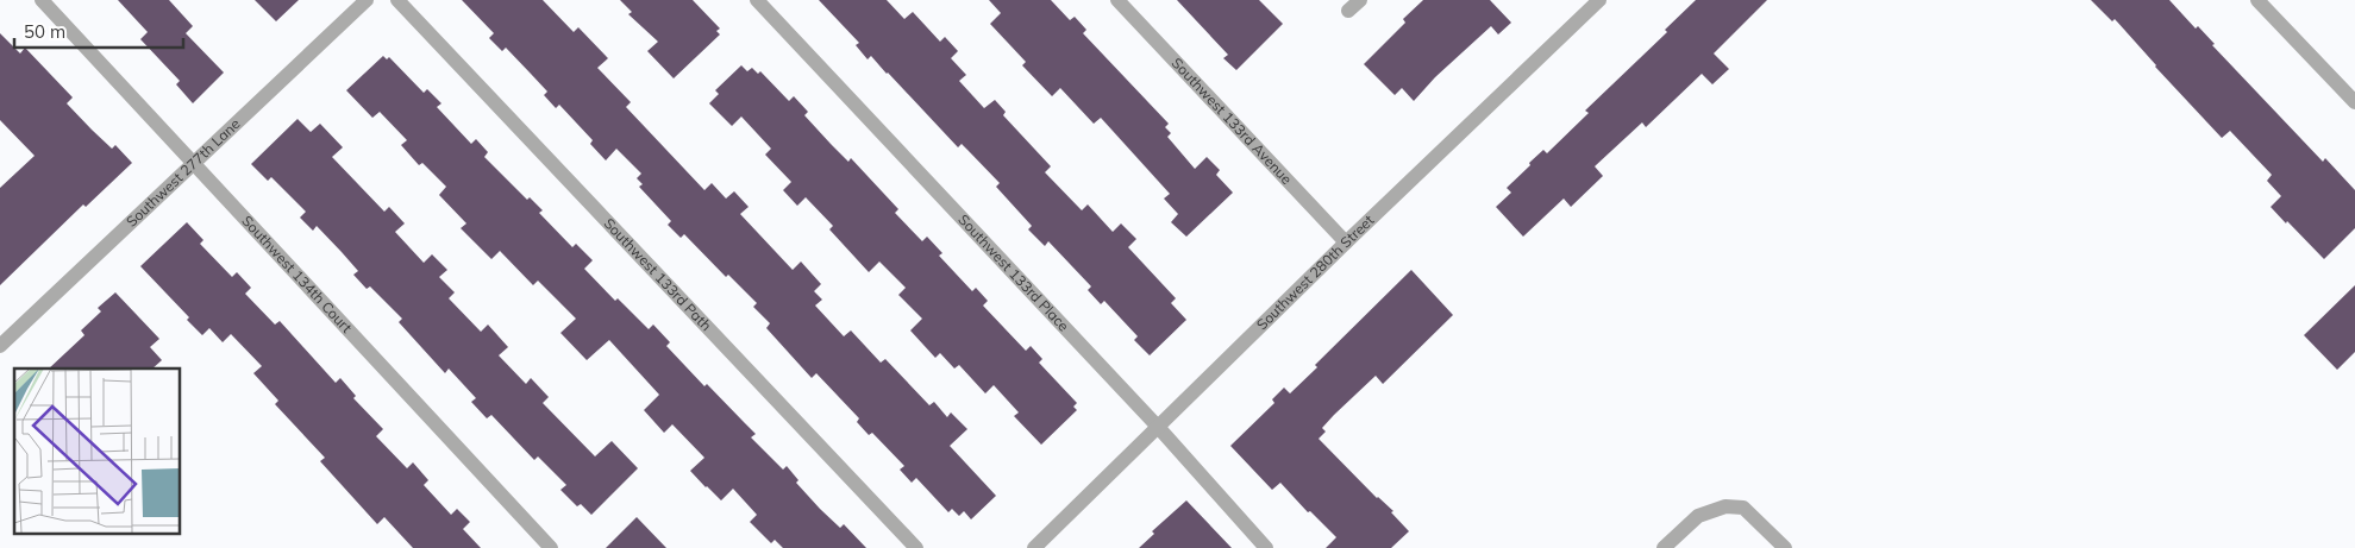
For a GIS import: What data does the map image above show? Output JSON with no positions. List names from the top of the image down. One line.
{"streets":{"street":["Southwest 133rd Avenue","Southwest 277th Lane","Southwest 133rd Place","Southwest 280th Street","Southwest 134th Court","Southwest 133rd Path"]},"crossings":[["Southwest 133rd Avenue","Southwest 280th Street"],["Southwest 277th Lane","Southwest 134th Court"],["Southwest 133rd Place","Southwest 280th Street"]],"scale_bar":"50 m"}
